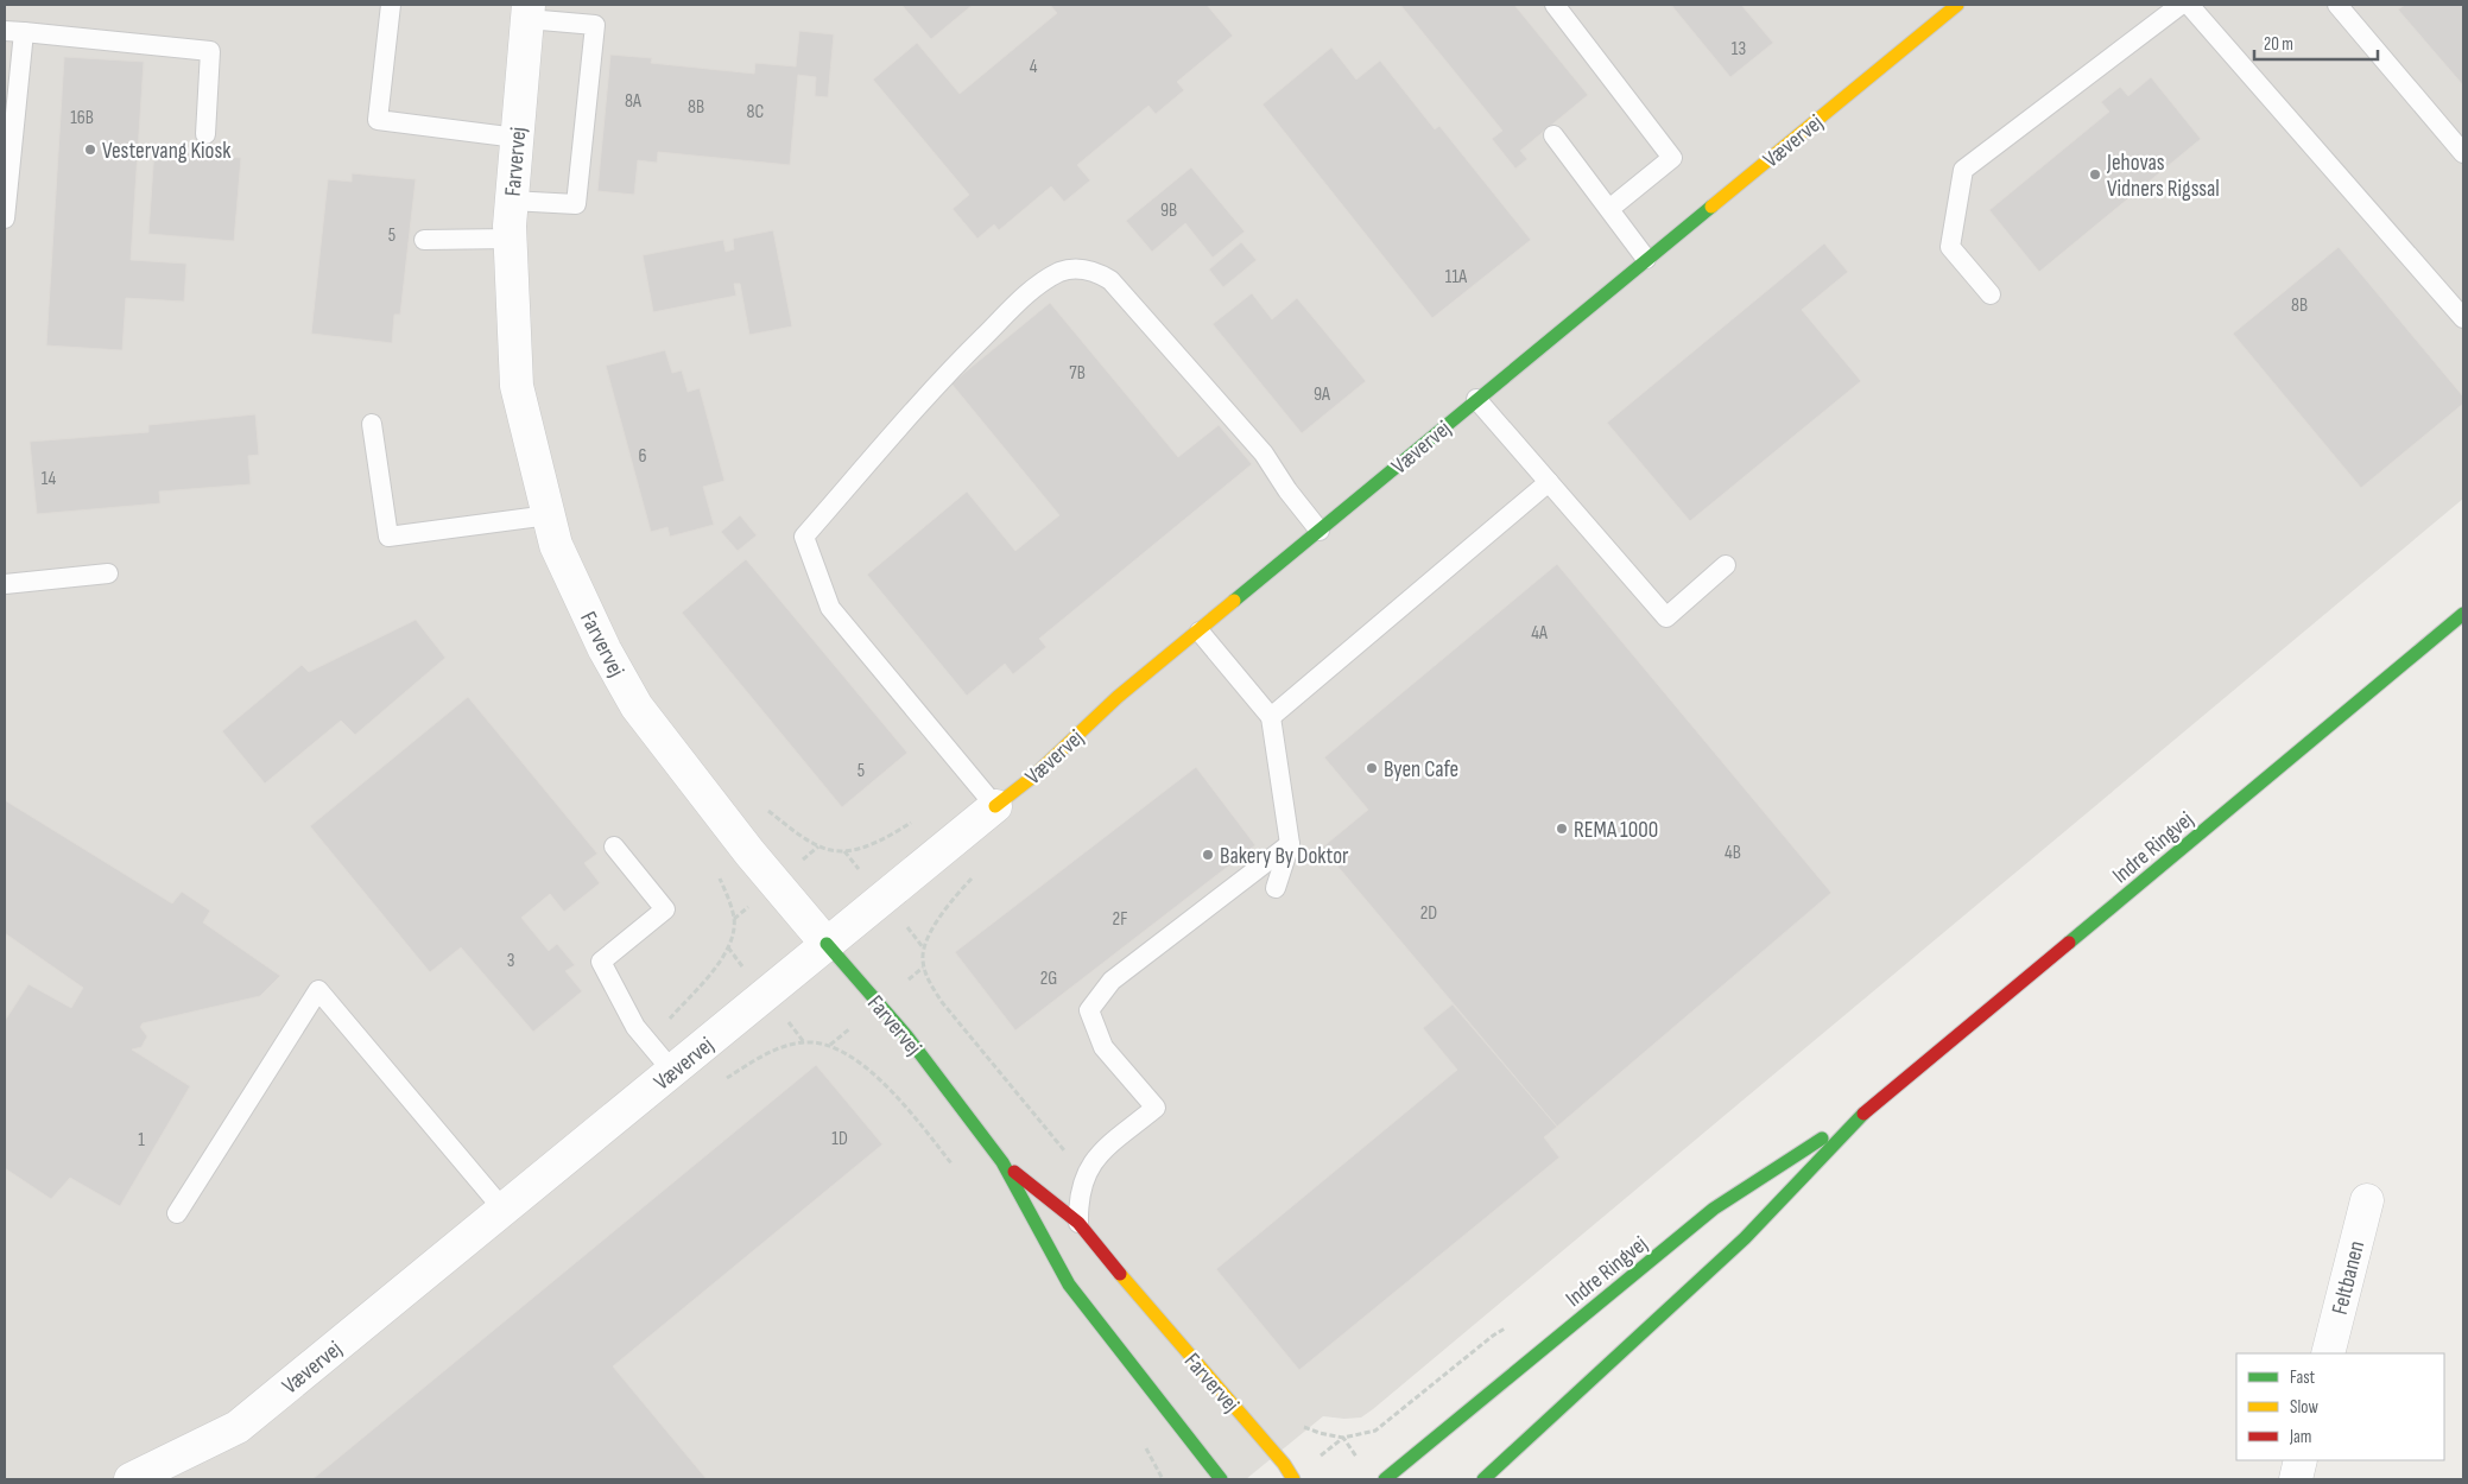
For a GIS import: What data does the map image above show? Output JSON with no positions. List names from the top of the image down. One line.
{"streets":{"street":["Vævervej","Farvervej","Indre Ringvej","Feltbanen"]},"crossings":[["Vævervej","Farvervej"]],"places":["Vestervang Kiosk","Jehovas Vidners Rigssal","Byen Cafe","REMA 1000","Bakery By Doktor"],"house_numbers":["13","4","8A","8B","8C","16B","9B","5","11A","8B","7B","9A","6","14","4A","5","4B","2D","2F","3","2G","1D","1"],"legend":["Fast","Slow","Jam"],"scale_bar":"20 m"}
